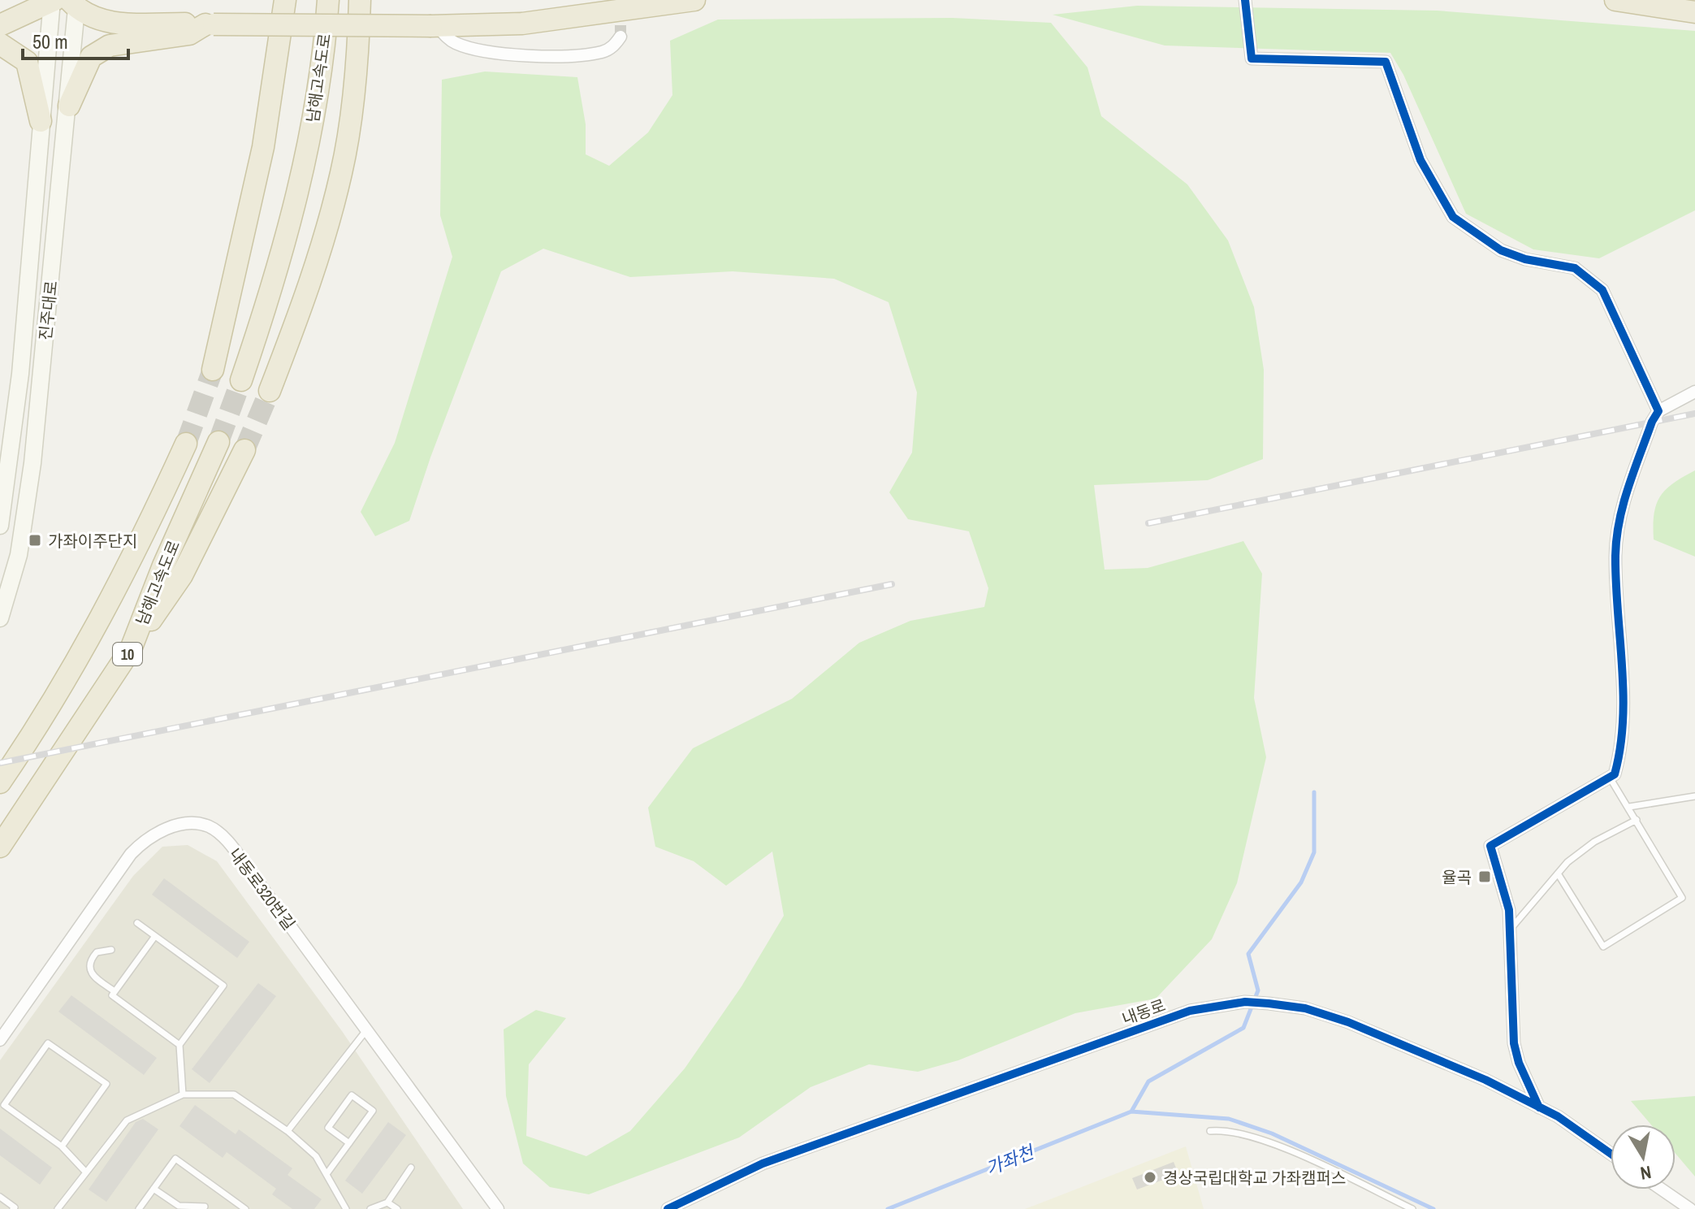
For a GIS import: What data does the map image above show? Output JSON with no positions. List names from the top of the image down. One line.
{"streets":{"highway":["남해고속도로","10"],"street":["진주대로","내동로320번길","내동로"]},"water":["가좌천"],"places":{"transit":["가좌이주단지","율곡"],"other":["경상국립대학교 가좌캠퍼스"]},"scale_bar":"50 m","north":"bottom"}
